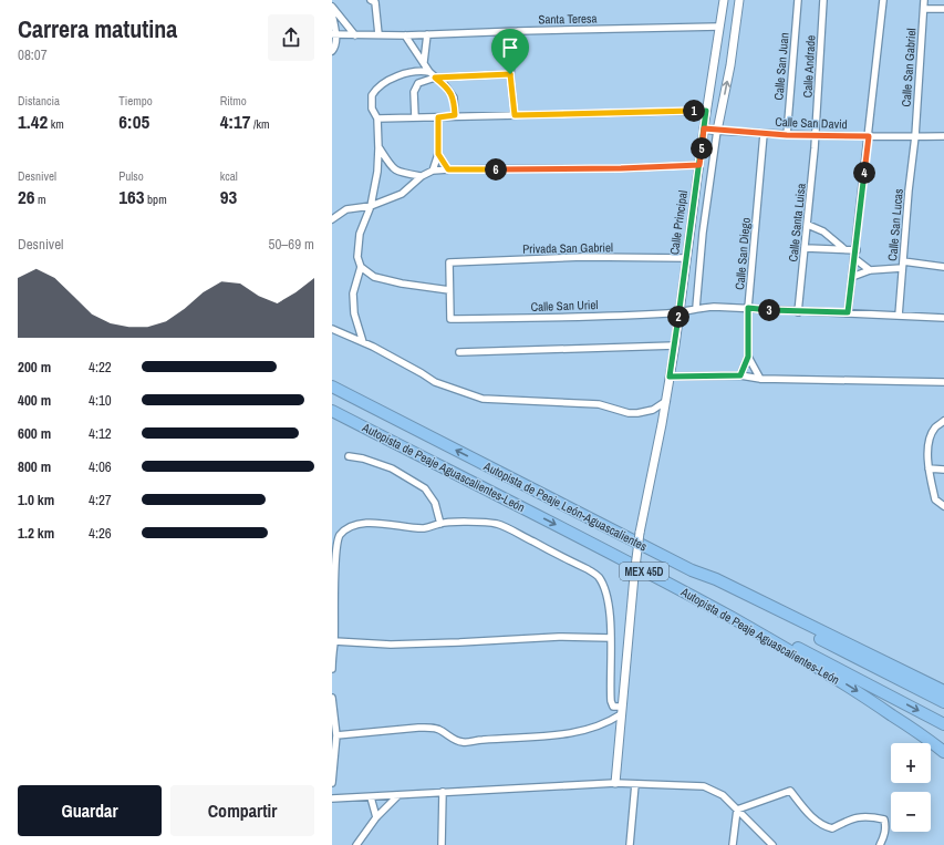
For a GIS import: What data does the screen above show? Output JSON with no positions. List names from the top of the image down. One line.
{"streets":{"highway":["Autopista de Peaje Aguascalientes-León","Autopista de Peaje León-Aguascalientes","MEX 45D"],"street":["Santa Teresa","Calle San Juan","Calle Andrade","Calle San Gabriel","Calle San David","Calle Principal","Calle Santa Luisa","Calle San Lucas","Privada San Gabriel","Calle San Diego","Calle San Uriel"]},"crossings":[["Santa Teresa","Calle Principal"],["Calle San Juan","Calle San David"],["Calle Andrade","Calle San David"],["Calle Andrade","Calle Santa Luisa"],["Calle San Gabriel","Calle San David"],["Calle San Gabriel","Calle San Lucas"],["Calle San David","Calle Principal"],["Calle San David","Calle Santa Luisa"],["Calle San David","Calle San Lucas"],["Calle San David","Calle San Diego"],["Calle Principal","Privada San Gabriel"],["Calle Principal","Calle San Uriel"],["Calle Santa Luisa","Calle San Uriel"],["Calle San Lucas","Calle San Uriel"],["Privada San Gabriel","Calle San Uriel"],["Calle San Diego","Calle San Uriel"]],"one_way":["Autopista de Peaje León-Aguascalientes"],"page":{"heading":["Carrera matutina","08:07"],"stats":[["Distancia","1.42 km"],["Tiempo","6:05"],["Ritmo","4:17 /km"],["Desnivel","26 m"],["Pulso","163 bpm"],["kcal","93"]],"pins":["1","5","6","4","3","2"],"chart":["Desnivel","50–69 m"],"list":[{"name":"200 m","note":"4:22"},{"name":"400 m","note":"4:10"},{"name":"600 m","note":"4:12"},{"name":"800 m","note":"4:06"},{"name":"1.0 km","note":"4:27"},{"name":"1.2 km","note":"4:26"}],"map_buttons":["+","−"],"buttons":["Guardar","Compartir"]}}
